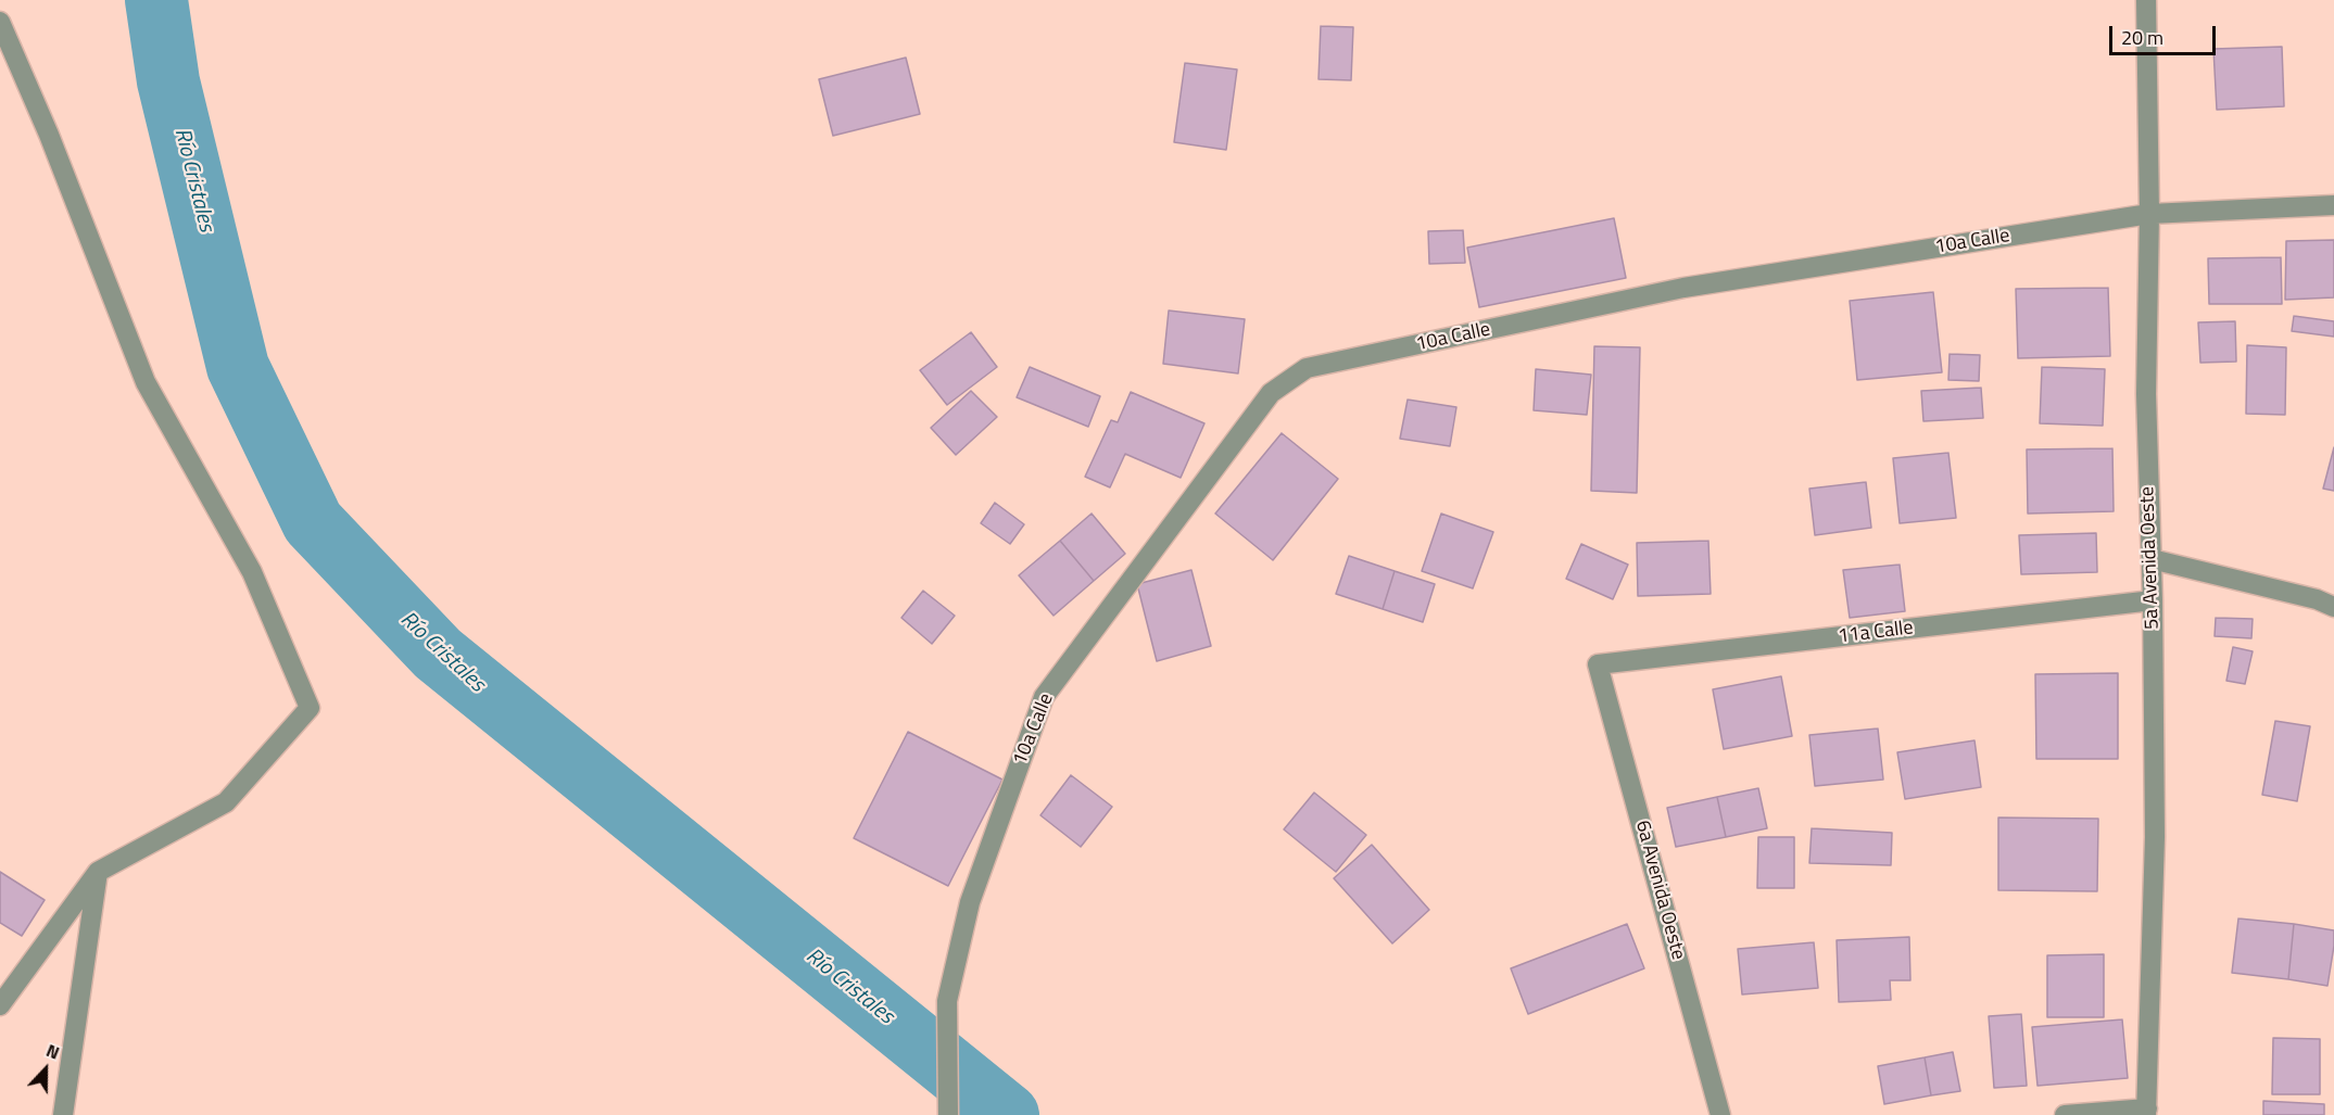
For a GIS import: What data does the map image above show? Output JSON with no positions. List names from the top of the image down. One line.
{"streets":{"street":["10a Calle","5a Avenida Oeste","11a Calle","6a Avenida Oeste"]},"crossings":[["10a Calle","5a Avenida Oeste"],["5a Avenida Oeste","11a Calle"],["11a Calle","6a Avenida Oeste"]],"water":["Río Cristales"],"scale_bar":"20 m","north":"top"}
